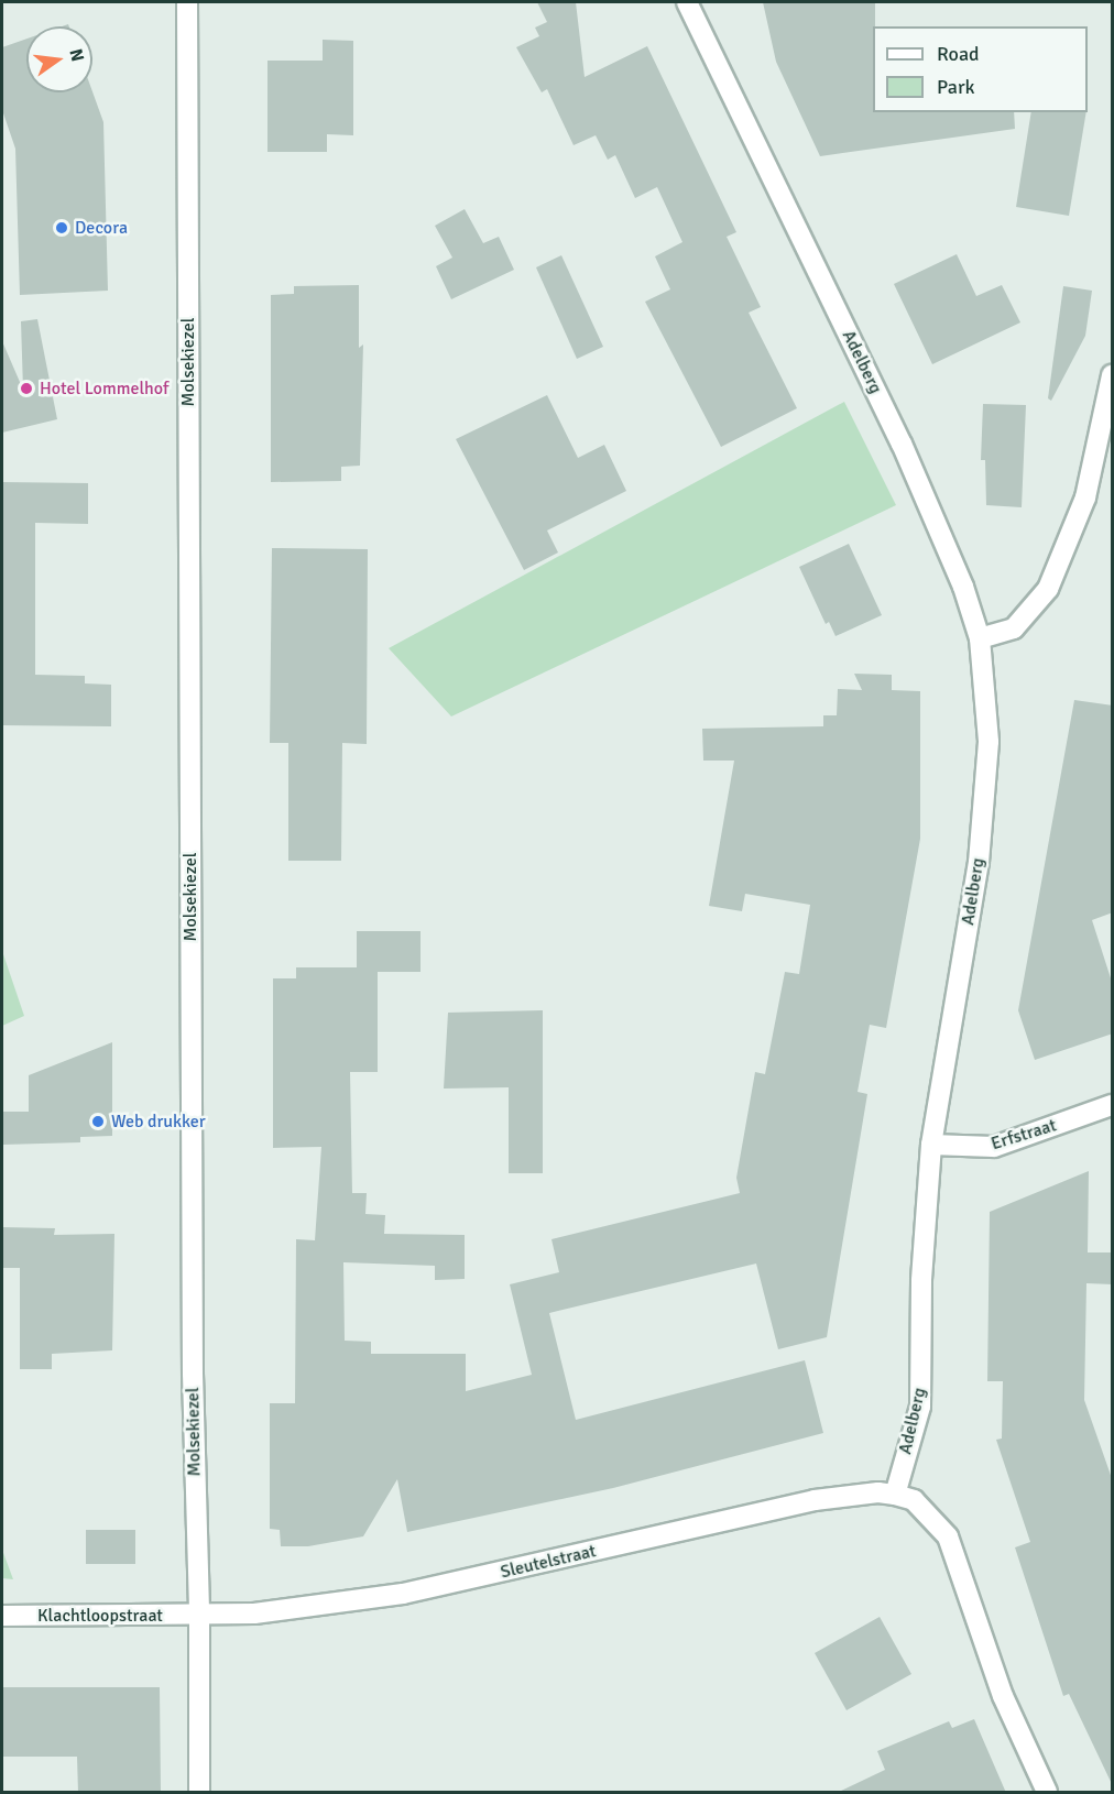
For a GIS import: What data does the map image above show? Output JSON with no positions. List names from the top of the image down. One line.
{"streets":{"main road":["Molsekiezel","Adelberg","Erfstraat","Sleutelstraat","Klachtloopstraat"]},"crossings":[["Molsekiezel","Sleutelstraat"],["Molsekiezel","Klachtloopstraat"],["Adelberg","Erfstraat"],["Adelberg","Sleutelstraat"],["Sleutelstraat","Klachtloopstraat"]],"places":["Decora","Hotel Lommelhof","Web drukker"],"legend":["Road","Park"],"north":"right"}
